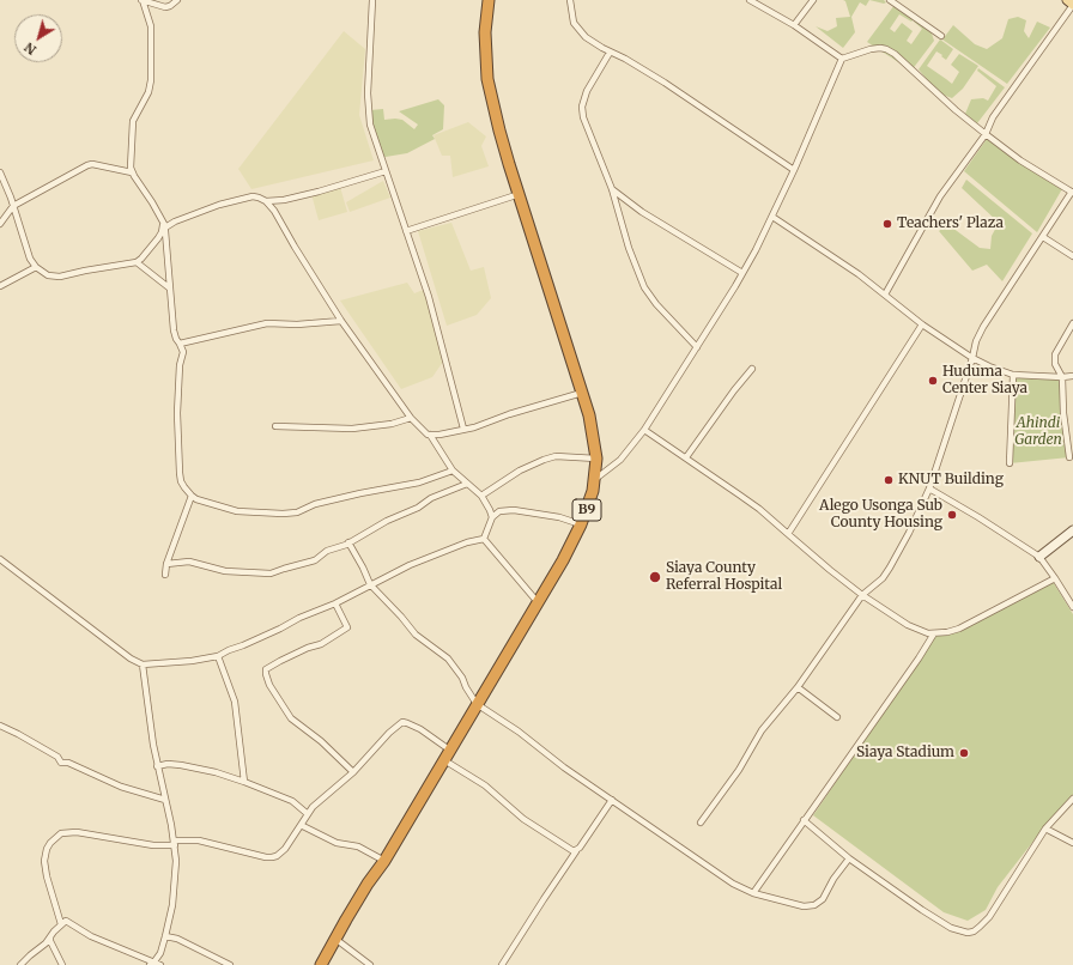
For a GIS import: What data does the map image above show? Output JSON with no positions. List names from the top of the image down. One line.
{"streets":{"highway":["B9"]},"parks":["Ahindi Garden"],"places":["Teachers' Plaza","Huduma Center Siaya","KNUT Building","Alego Usonga Sub County Housing","Siaya County Referral Hospital","Siaya Stadium"],"north":"bottom left"}
